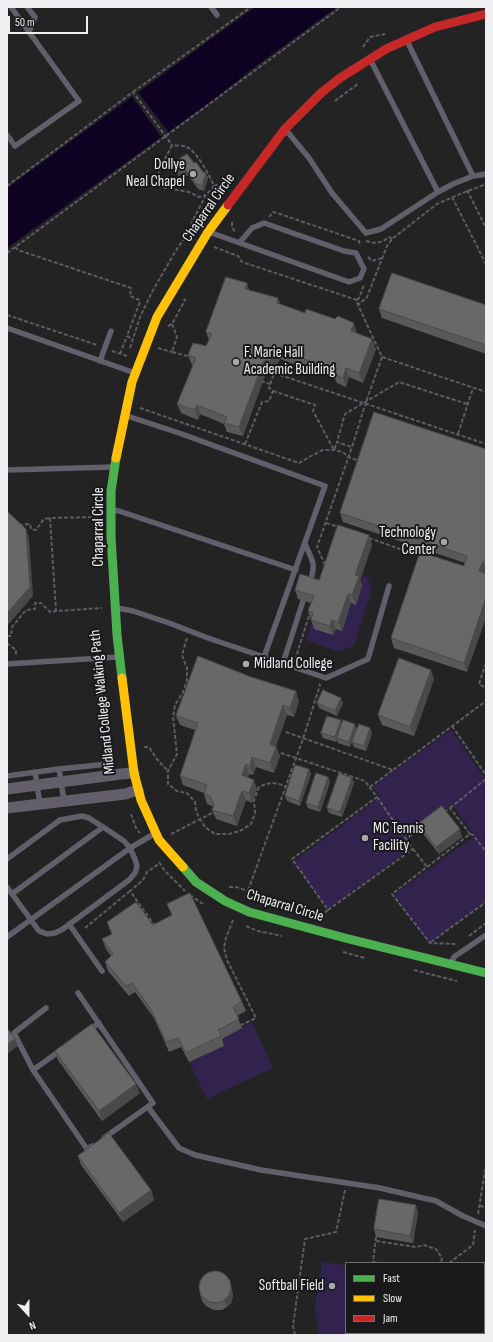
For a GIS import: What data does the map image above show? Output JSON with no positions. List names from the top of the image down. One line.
{"streets":{"street":["Chaparral Circle"],"path":["Midland College Walking Path"]},"places":["Dollye Neal Chapel","F. Marie Hall Academic Building","Technology Center","Midland College","MC Tennis Facility","Softball Field"],"legend":["Fast","Slow","Jam"],"scale_bar":"50 m","north":"bottom"}
